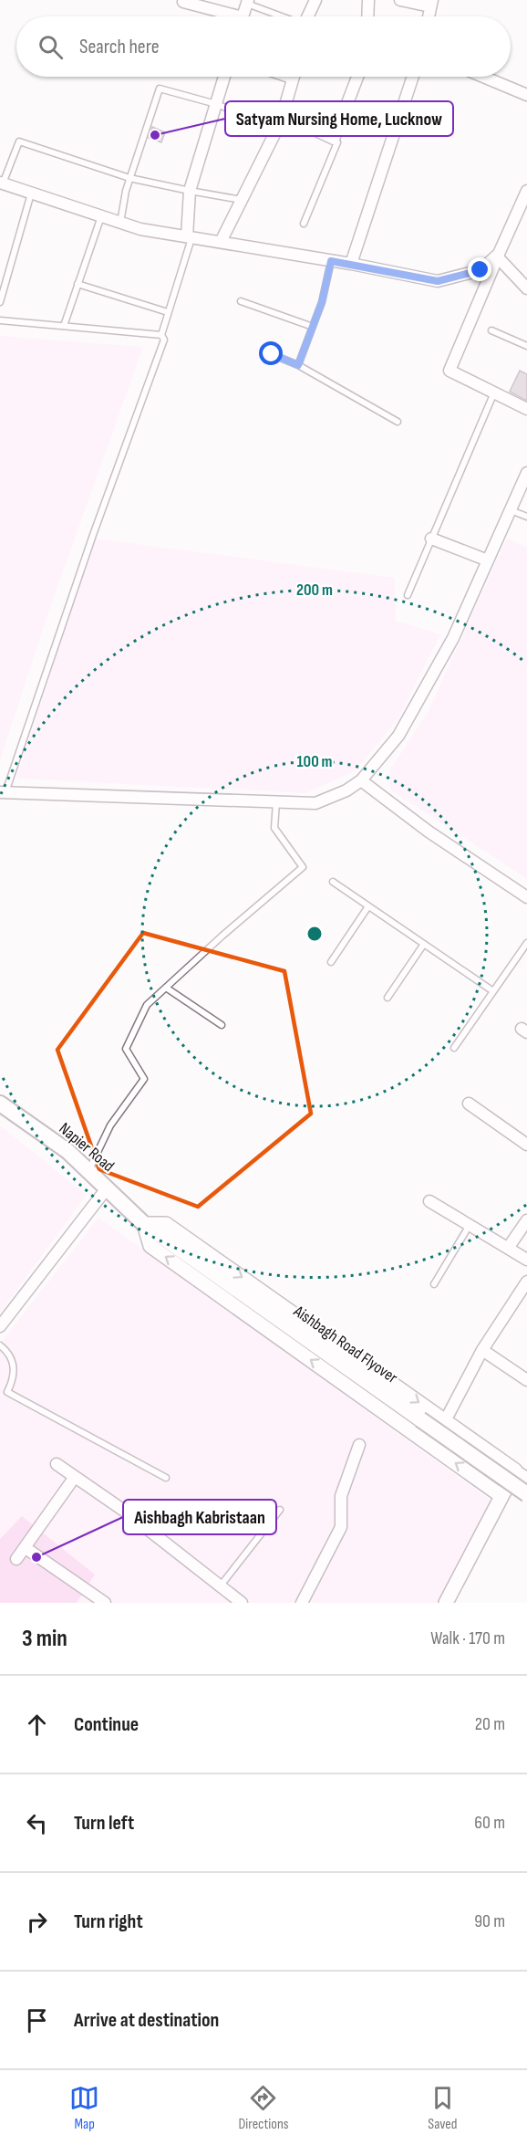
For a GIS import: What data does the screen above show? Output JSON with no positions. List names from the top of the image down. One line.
{"streets":{"main road":["Napier Road","Aishbagh Road Flyover"]},"crossings":[["Napier Road","Aishbagh Road Flyover"]],"places":["Satyam Nursing Home, Lucknow","Aishbagh Kabristaan"],"page":{"search":"Search here","heading":["3 min","Walk · 170 m"],"list":[["Continue","20 m"],["Turn left","60 m"],["Turn right","90 m"],"Arrive at destination"],"nav":["Map","Directions","Saved"]},"rings":["200 m","100 m"]}
